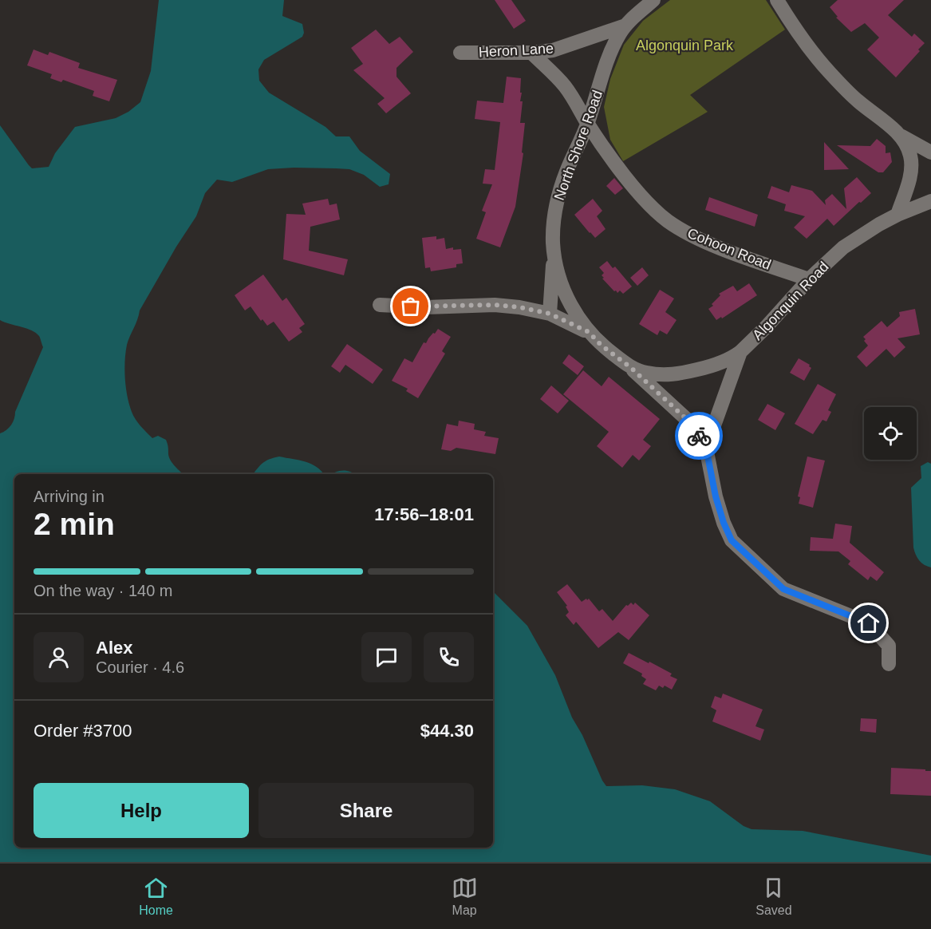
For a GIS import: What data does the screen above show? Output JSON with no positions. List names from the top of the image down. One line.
{"streets":{"street":["Heron Lane","North Shore Road","Cohoon Road","Algonquin Road"]},"crossings":[["Heron Lane","North Shore Road"],["Heron Lane","Cohoon Road"],["North Shore Road","Cohoon Road"],["North Shore Road","Algonquin Road"],["Cohoon Road","Algonquin Road"]],"parks":["Algonquin Park"],"page":{"heading":["2 min","Arriving in","17:56–18:01"],"panel":["Alex","Courier · 4.6","Order #3700","$44.30"],"bar":"On the way · 140 m","buttons":["Help","Share"],"tabs":["Home","Map","Saved"]}}
